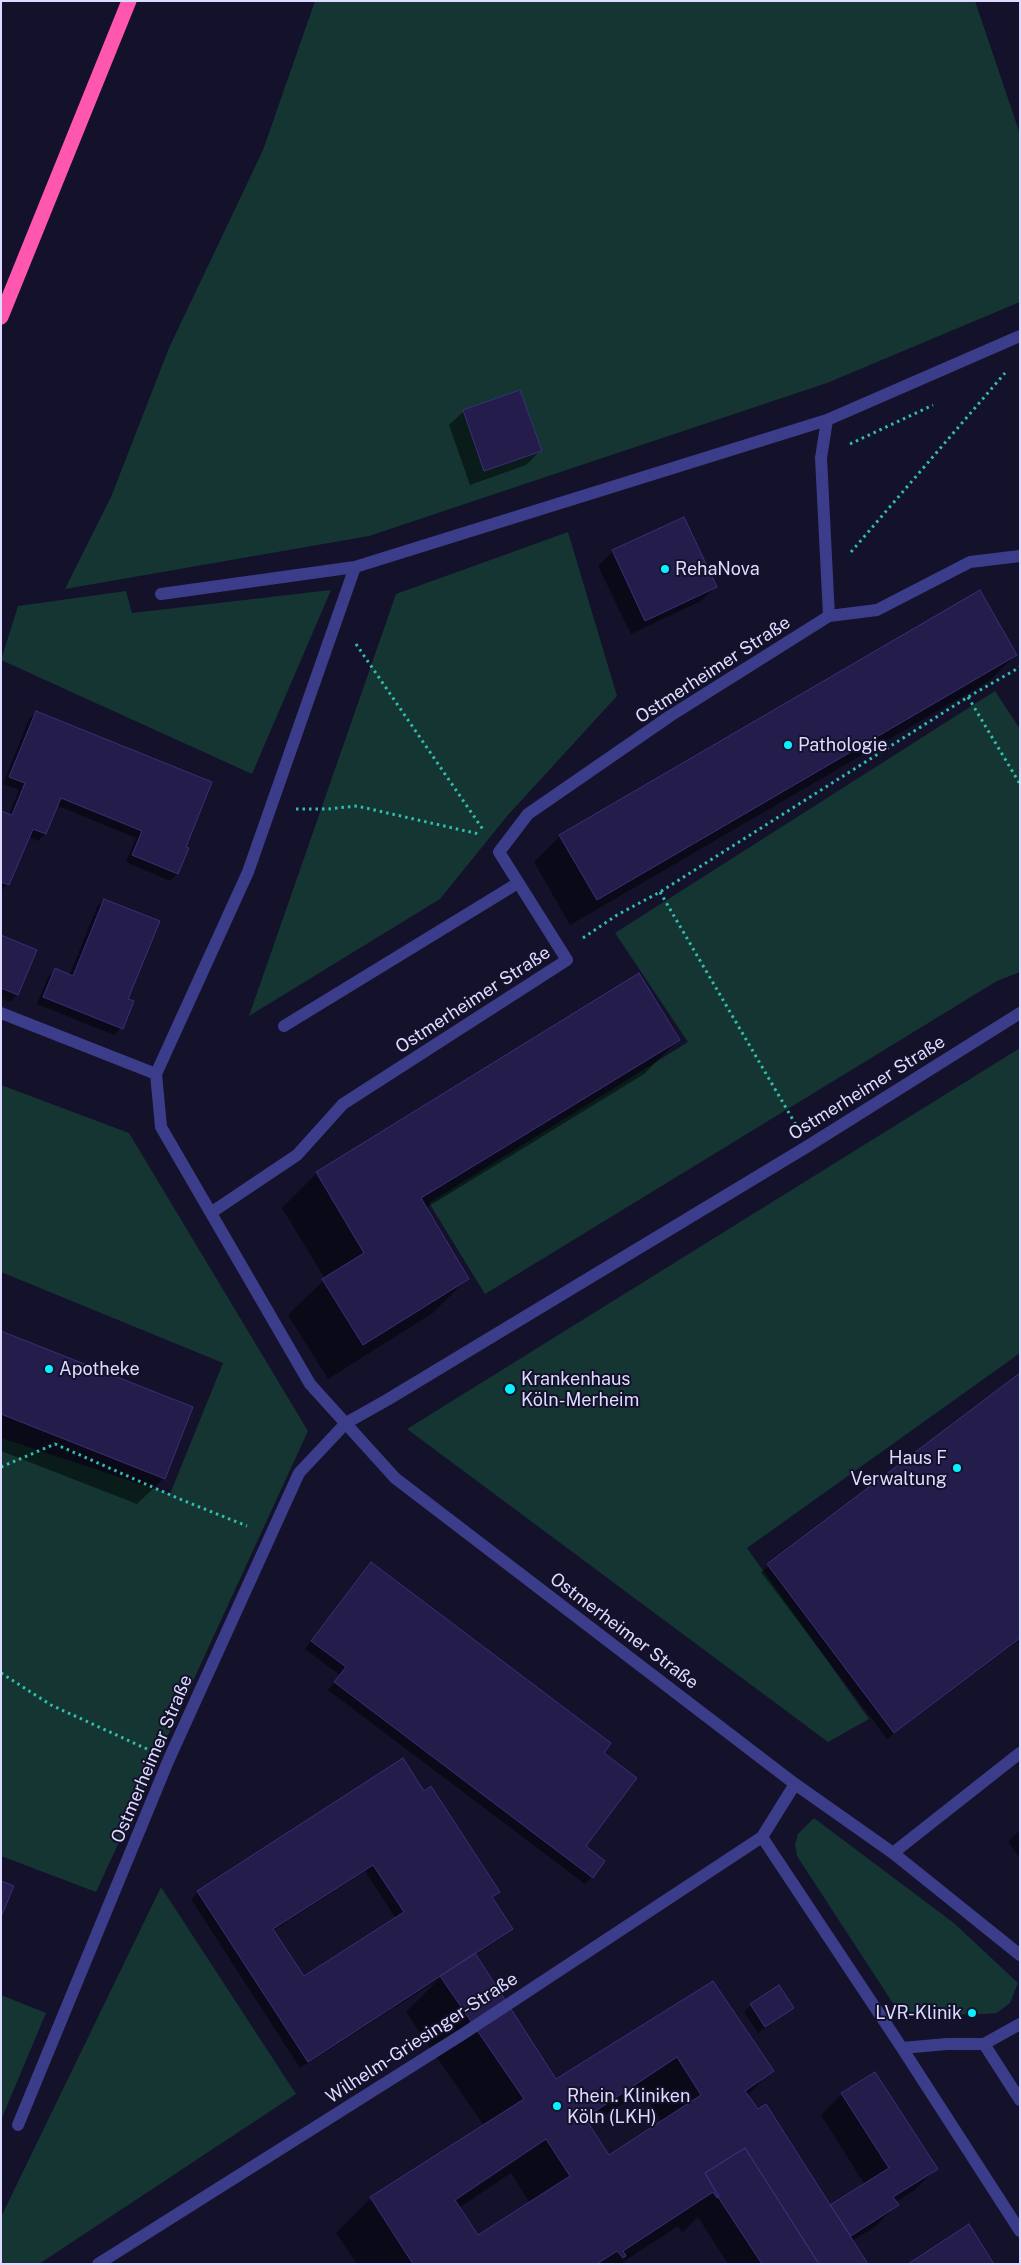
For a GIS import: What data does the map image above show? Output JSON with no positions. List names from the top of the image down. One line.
{"streets":{"street":["Ostmerheimer Straße","Wilhelm-Griesinger-Straße"]},"crossings":[["Ostmerheimer Straße","Wilhelm-Griesinger-Straße"]],"places":["RehaNova","Pathologie","Apotheke","Krankenhaus Köln-Merheim","Haus F Verwaltung","LVR-Klinik","Rhein. Kliniken Köln (LKH)"]}
